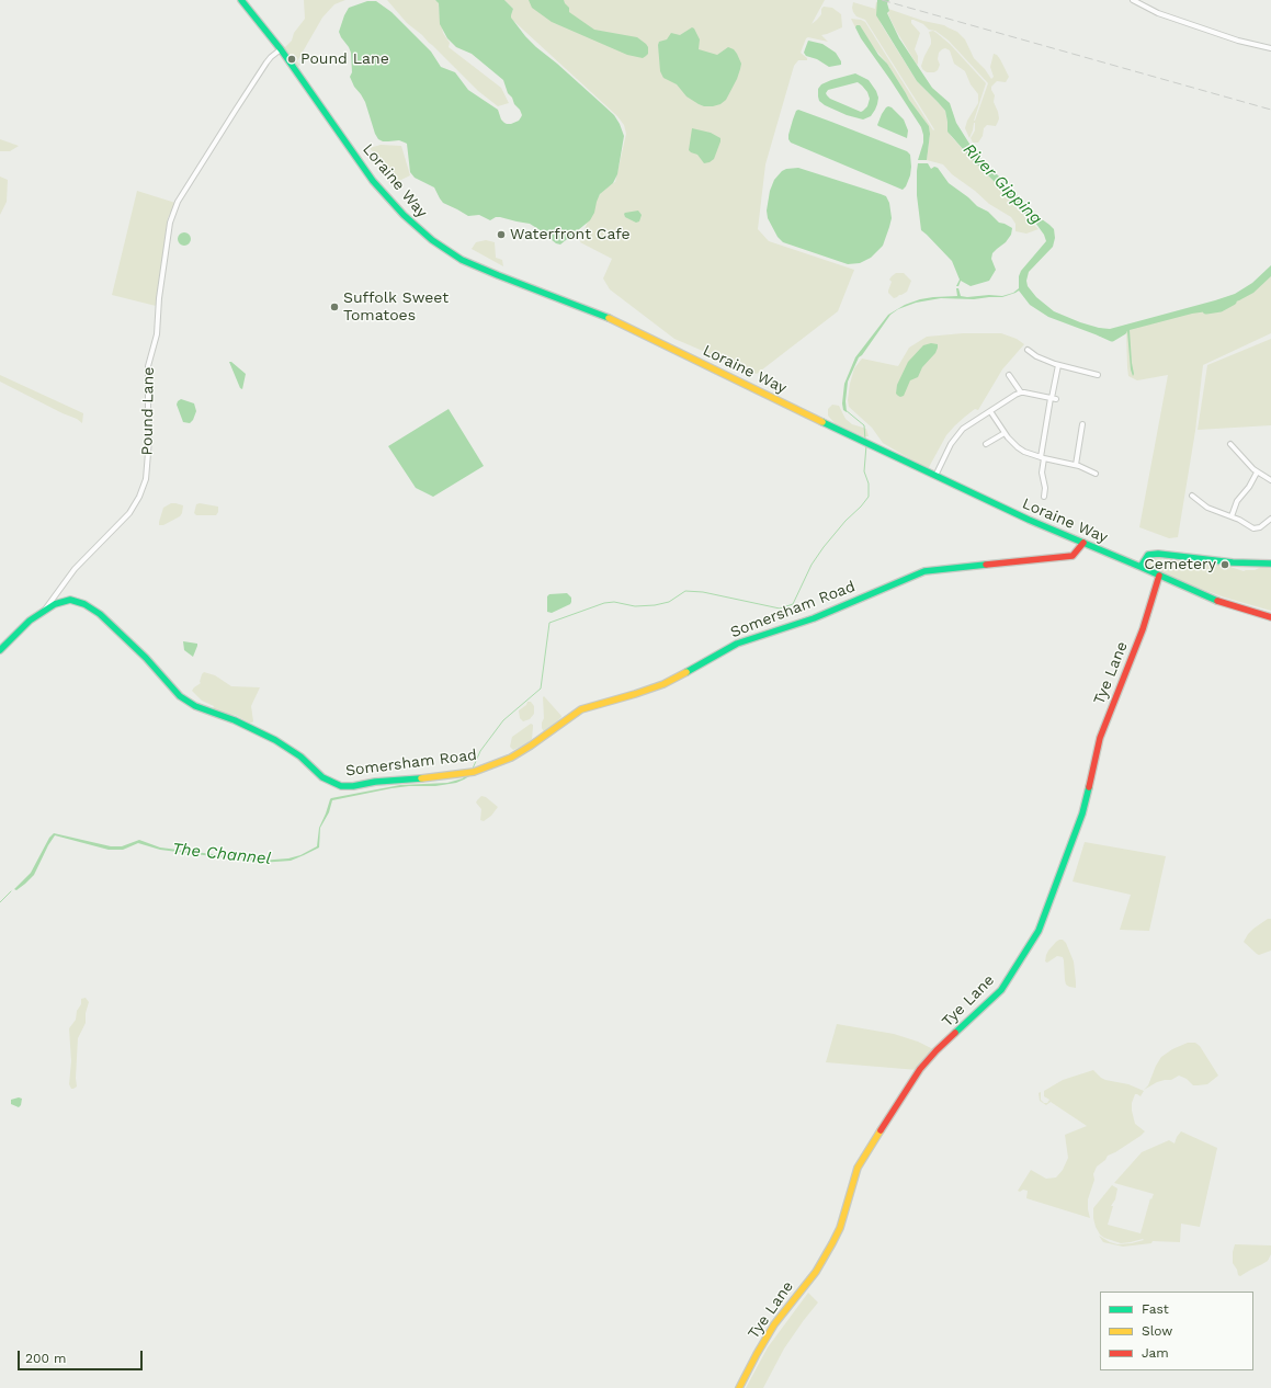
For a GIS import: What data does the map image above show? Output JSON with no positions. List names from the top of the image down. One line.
{"streets":{"street":["Loraine Way","Pound Lane","Somersham Road","Tye Lane"]},"crossings":[["Loraine Way","Pound Lane"],["Loraine Way","Somersham Road"],["Loraine Way","Tye Lane"]],"water":["River Gipping","The Channel"],"places":["Pound Lane","Waterfront Cafe","Suffolk Sweet Tomatoes","Cemetery"],"legend":["Fast","Slow","Jam"],"scale_bar":"200 m"}
